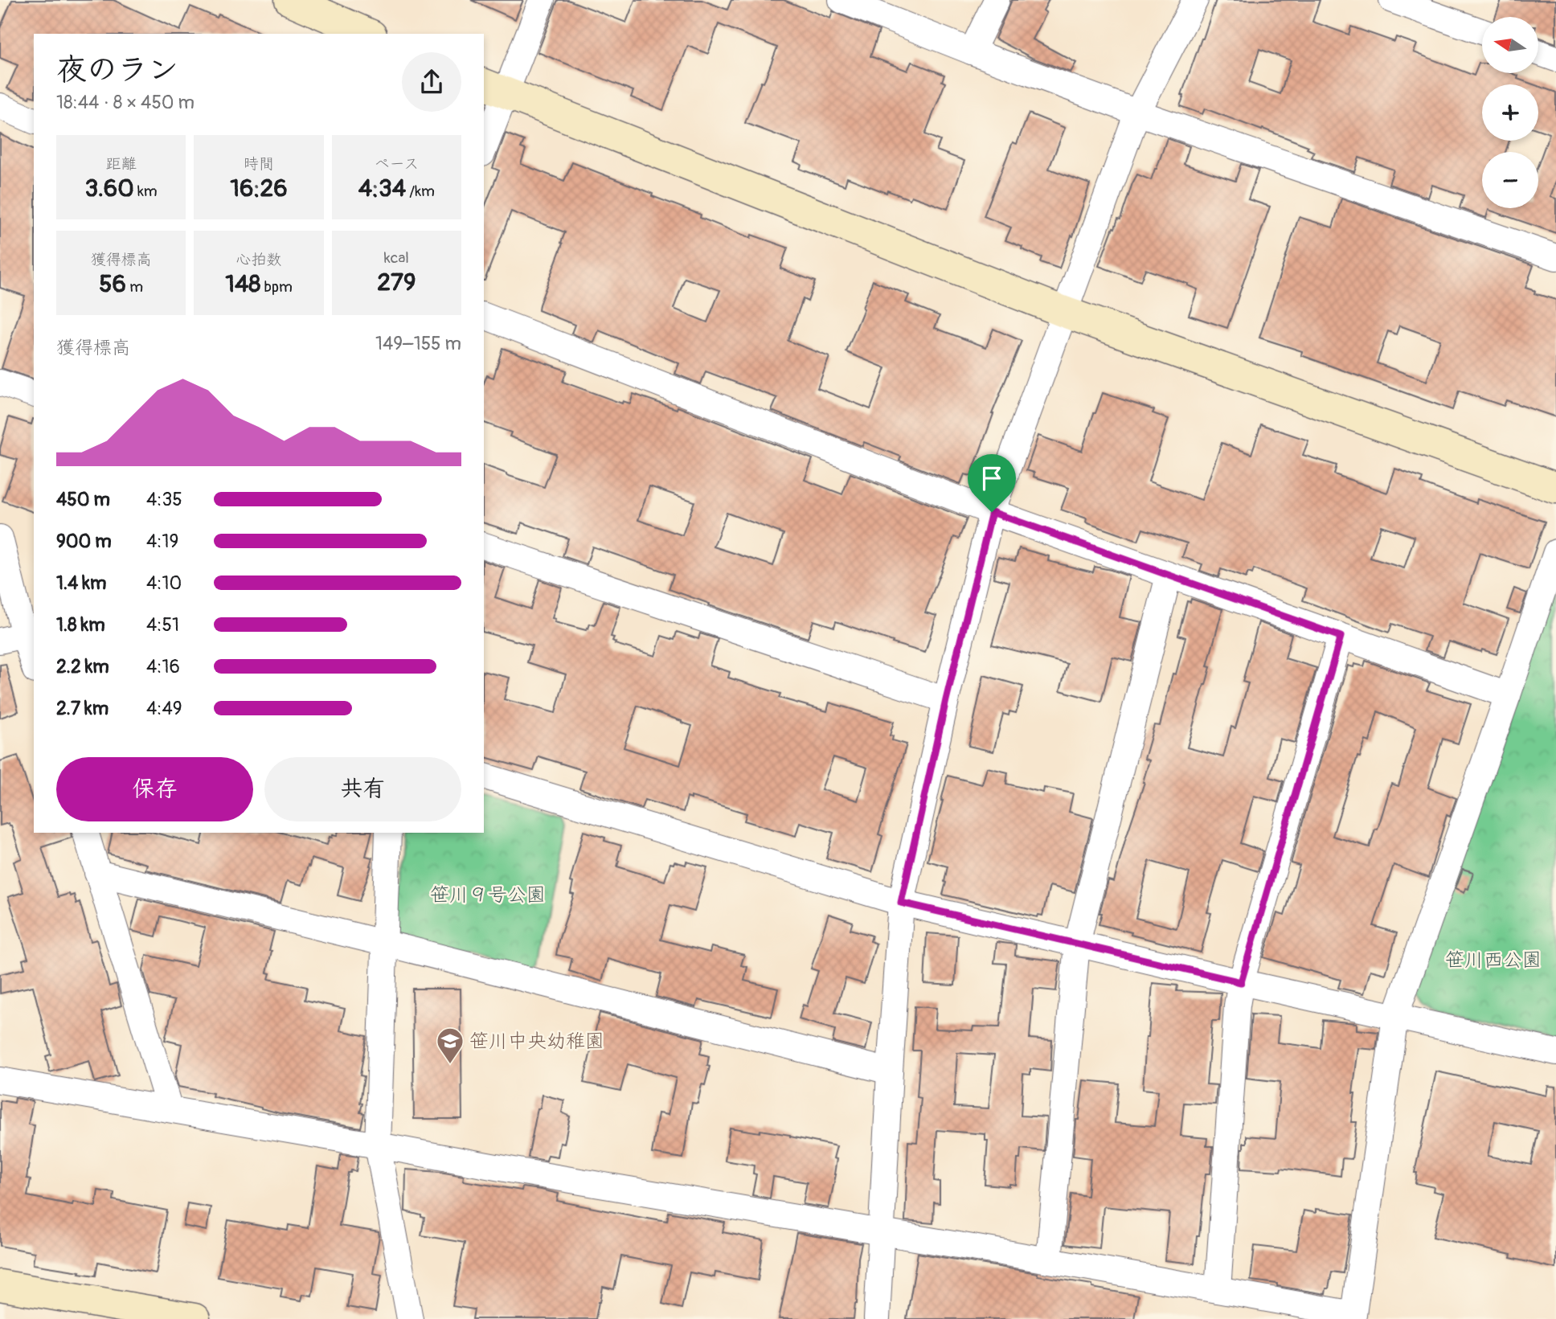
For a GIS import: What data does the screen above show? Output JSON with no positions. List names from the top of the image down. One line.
{"parks":["笹川９号公園","笹川西公園"],"places":{"school or university":["笹川中央幼稚園"]},"north":"left","page":{"map_buttons":["+","−"],"heading":["夜のラン","18:44 · 8 × 450 m"],"stats":[["距離","3.60 km"],["時間","16:26"],["ペース","4:34 /km"],["獲得標高","56 m"],["心拍数","148 bpm"],["kcal","279"]],"chart":["獲得標高","149–155 m"],"list":[{"name":"450 m","note":"4:35"},{"name":"900 m","note":"4:19"},{"name":"1.4 km","note":"4:10"},{"name":"1.8 km","note":"4:51"},{"name":"2.2 km","note":"4:16"},{"name":"2.7 km","note":"4:49"}],"buttons":["保存","共有"]}}
